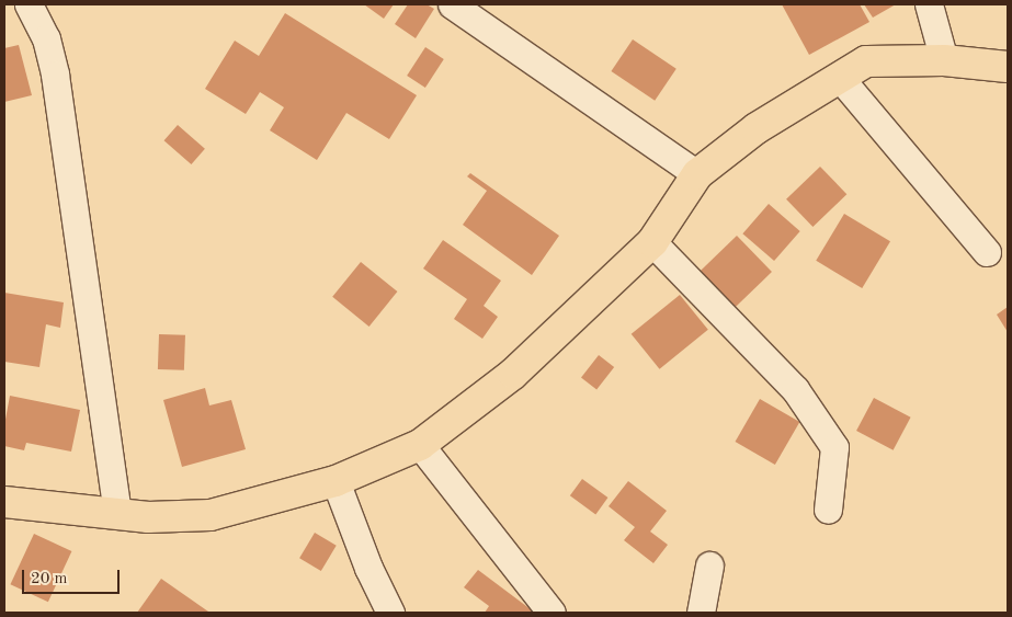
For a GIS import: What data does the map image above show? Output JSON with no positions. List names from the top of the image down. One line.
{"scale_bar":"20 m"}
